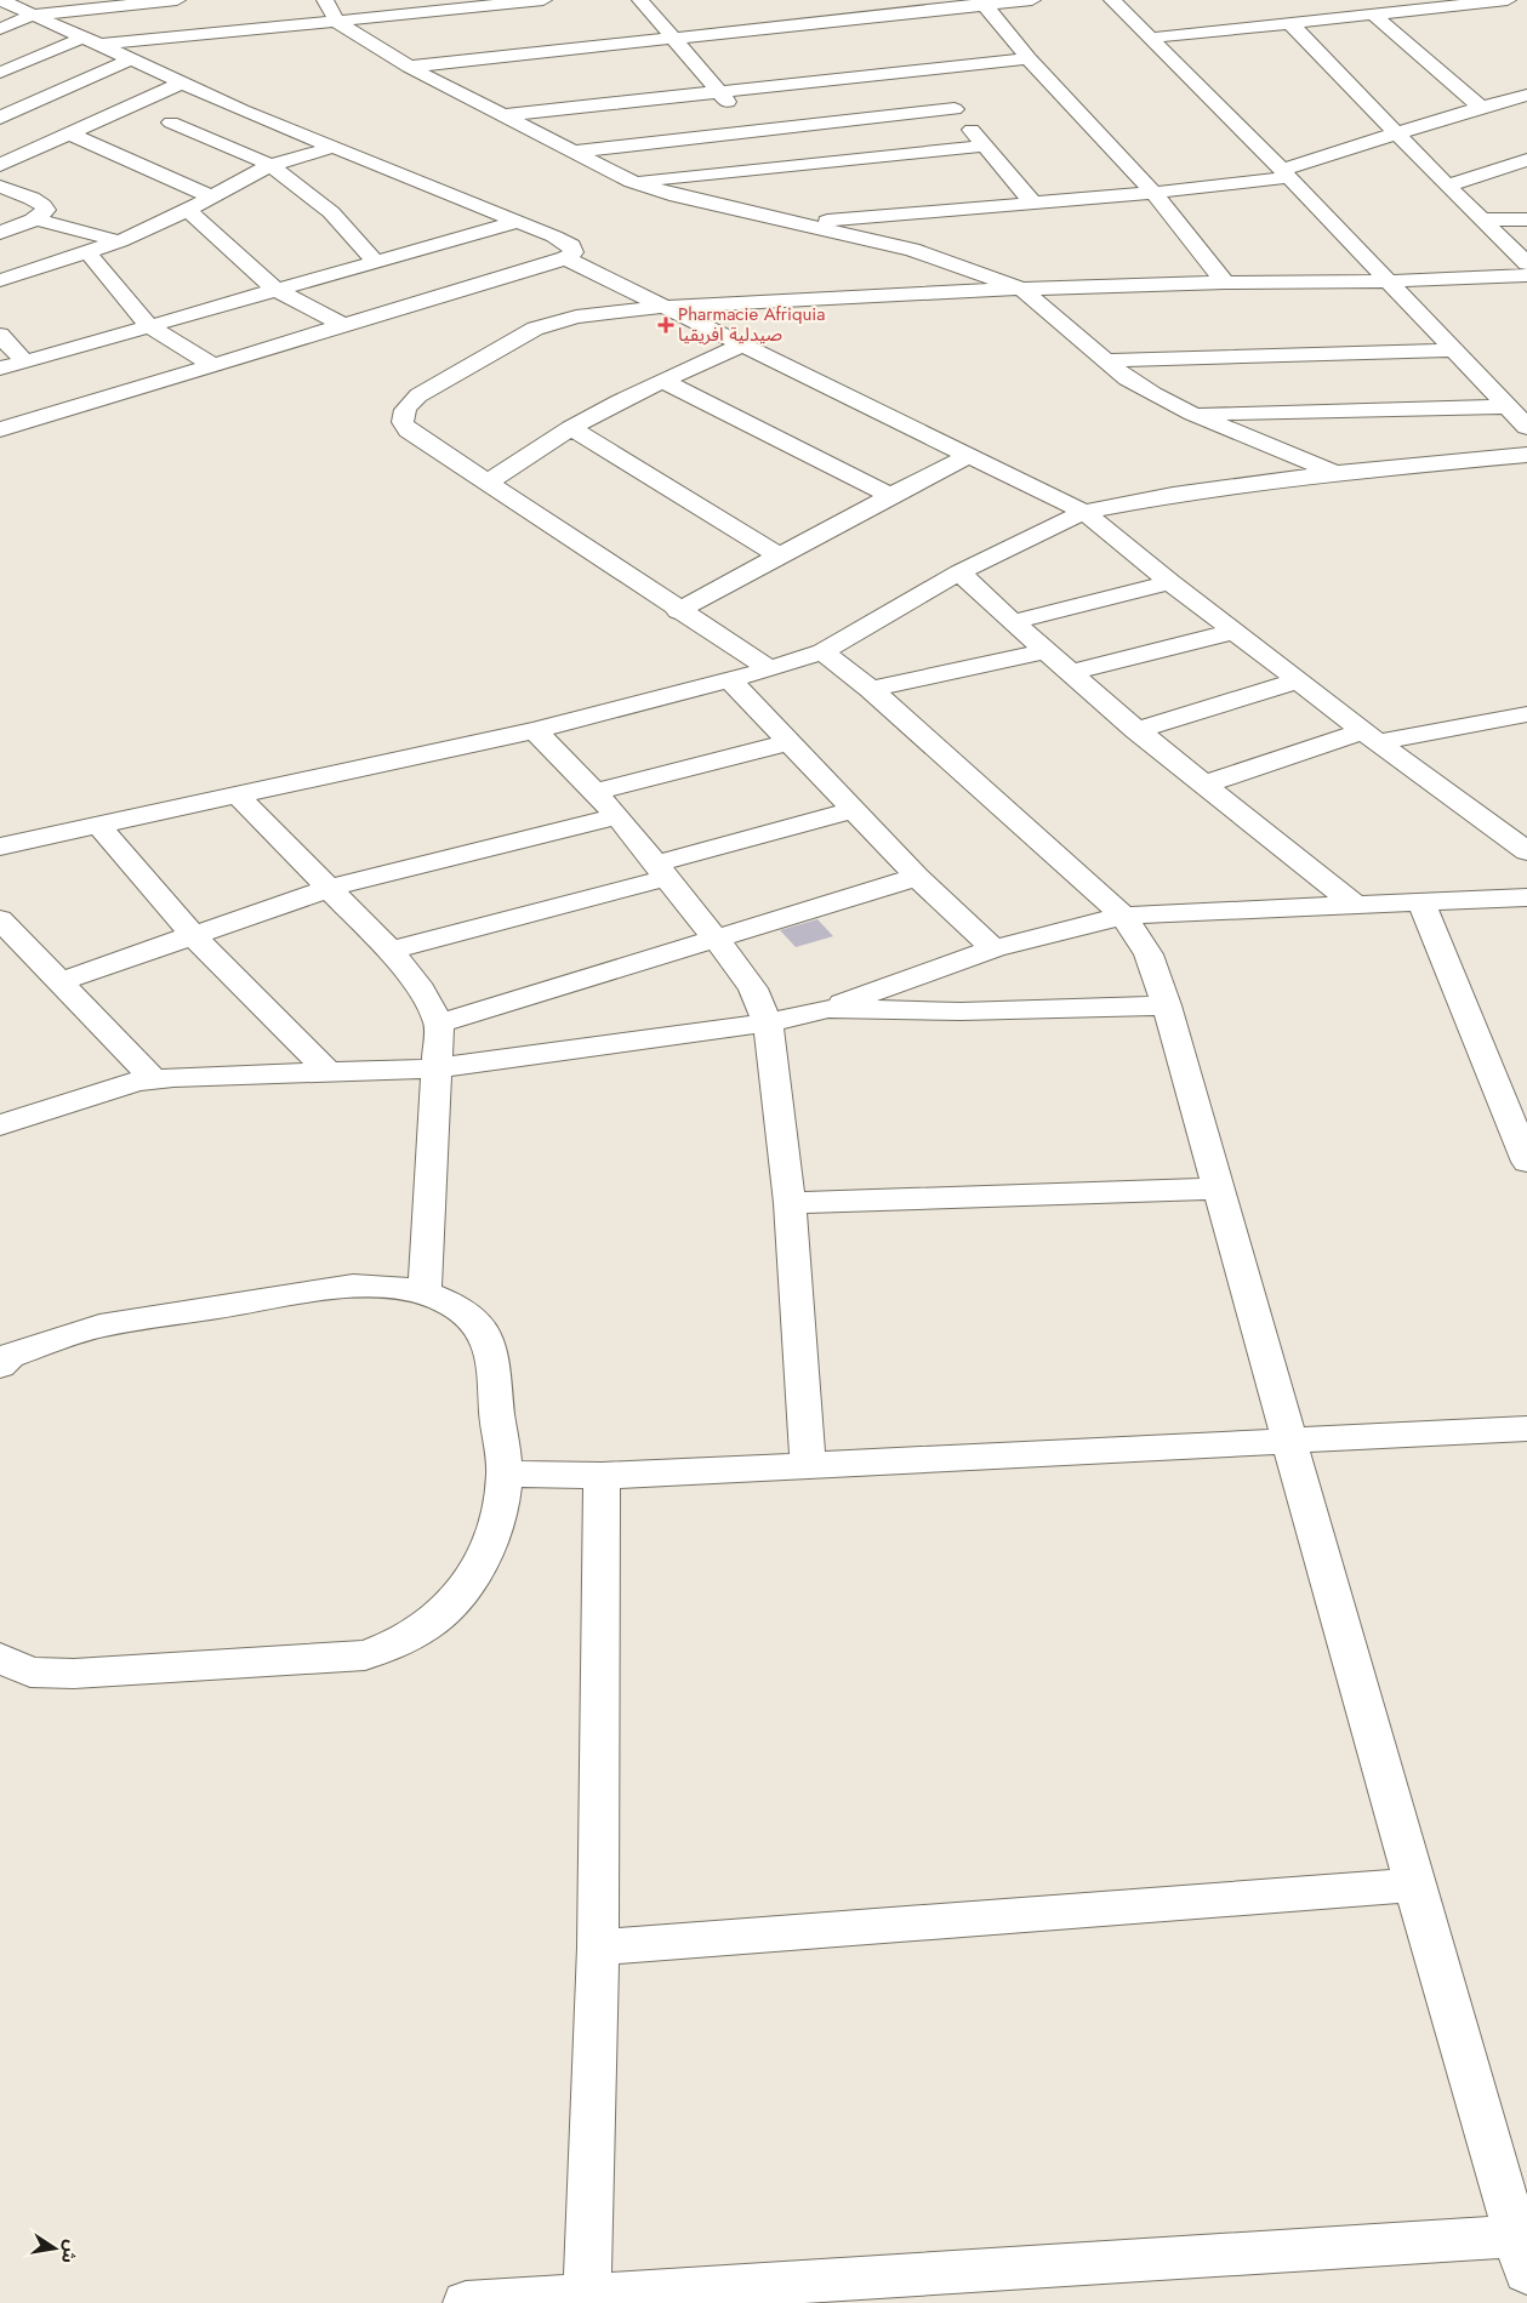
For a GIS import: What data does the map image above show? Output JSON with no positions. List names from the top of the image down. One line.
{"places":{"health":["Pharmacie Afriquia صيدلية افريقيا"]},"north":"right"}
